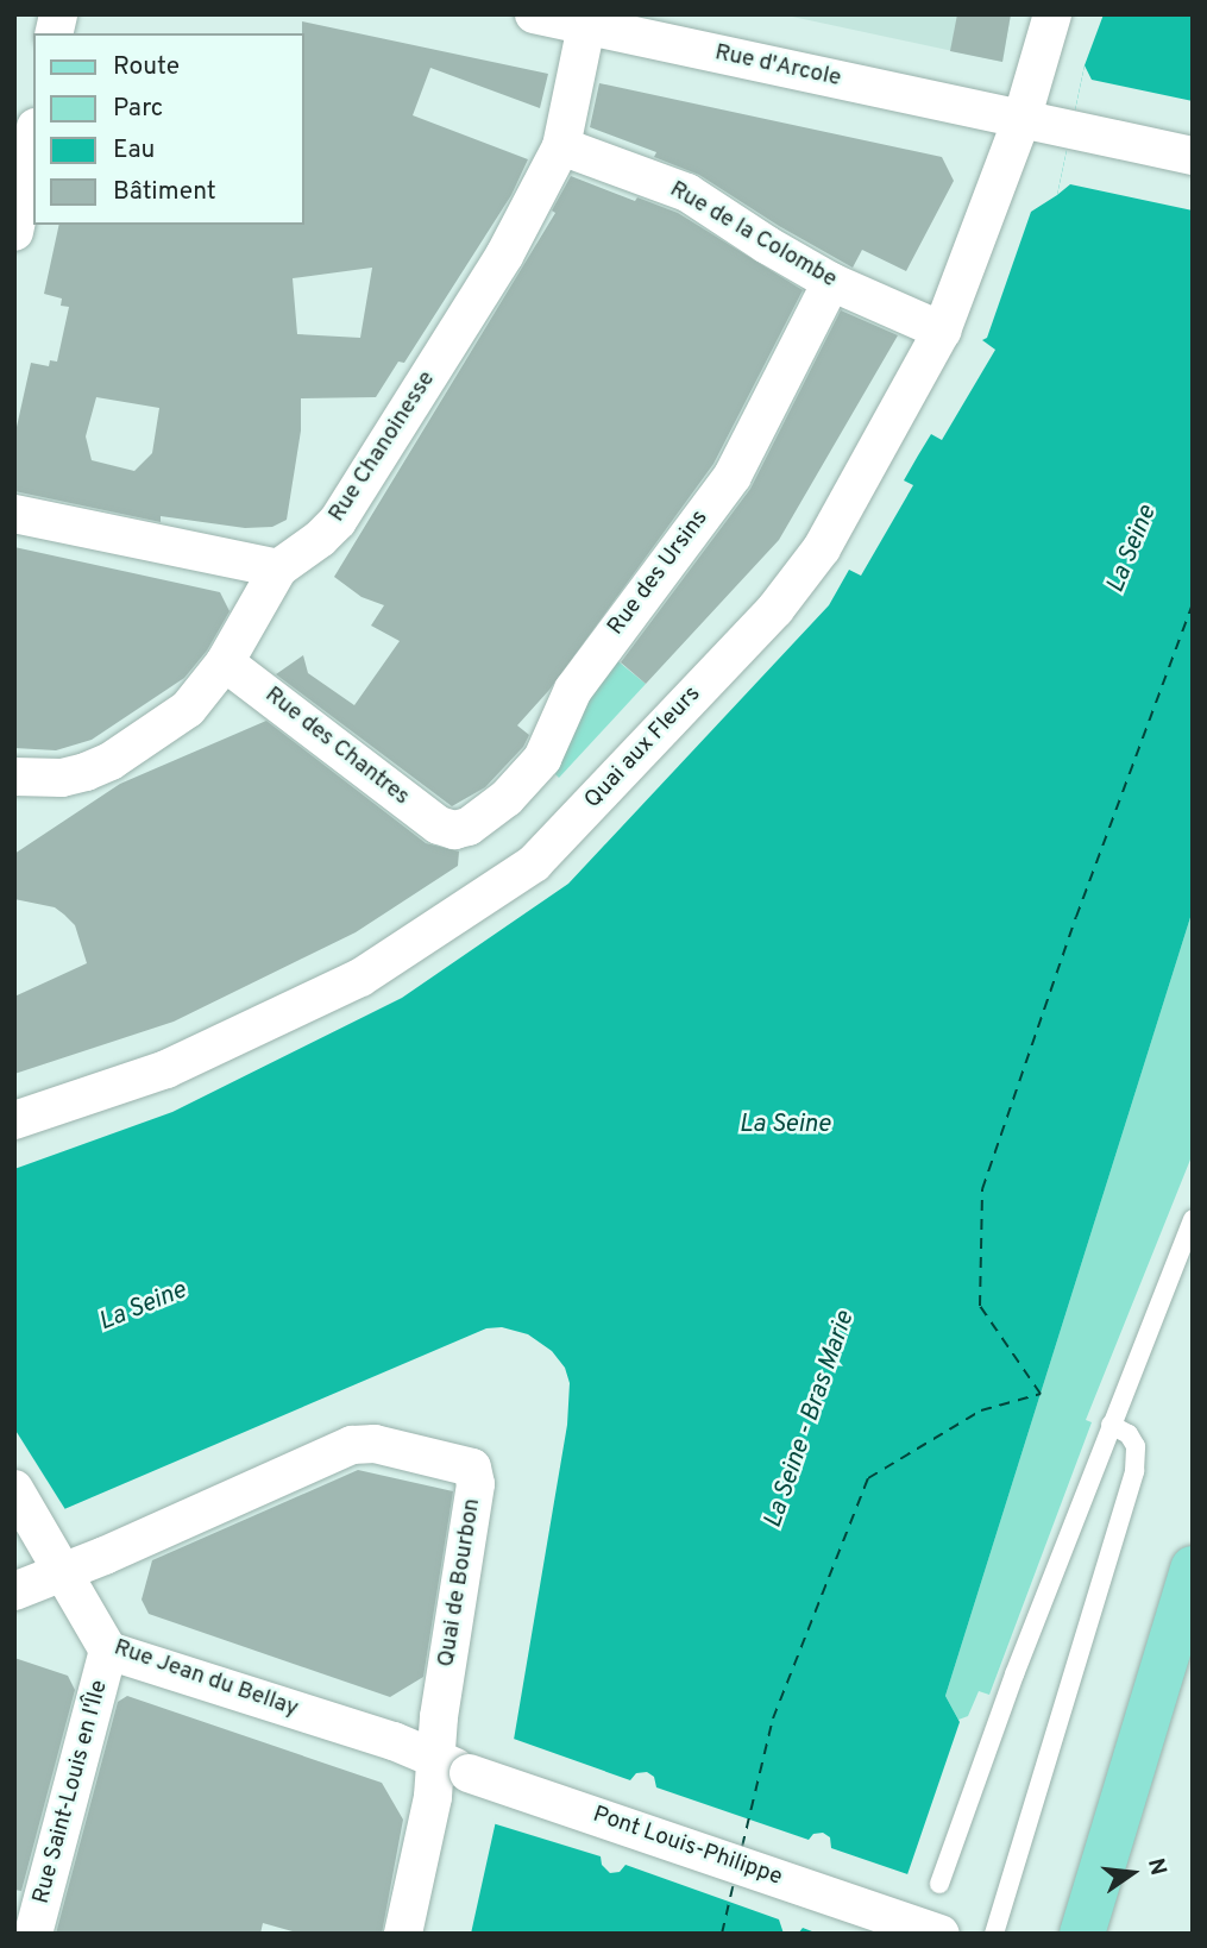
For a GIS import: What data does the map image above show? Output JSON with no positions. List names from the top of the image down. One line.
{"streets":{"street":["Rue d'Arcole","Rue de la Colombe","Rue Chanoinesse","Rue des Ursins","Rue des Chantres","Quai aux Fleurs","Quai de Bourbon","Rue Jean du Bellay","Rue Saint-Louis en l'Île","Pont Louis-Philippe"]},"crossings":[["Rue d'Arcole","Rue Chanoinesse"],["Rue d'Arcole","Quai aux Fleurs"],["Rue de la Colombe","Rue Chanoinesse"],["Rue de la Colombe","Rue des Ursins"],["Rue de la Colombe","Quai aux Fleurs"],["Rue Chanoinesse","Rue des Chantres"],["Rue des Ursins","Rue des Chantres"],["Quai de Bourbon","Rue Jean du Bellay"],["Quai de Bourbon","Pont Louis-Philippe"],["Rue Jean du Bellay","Rue Saint-Louis en l'Île"],["Rue Jean du Bellay","Pont Louis-Philippe"]],"water":["La Seine","La Seine - Bras Marie"],"legend":["Route","Parc","Eau","Bâtiment"],"north":"right"}
